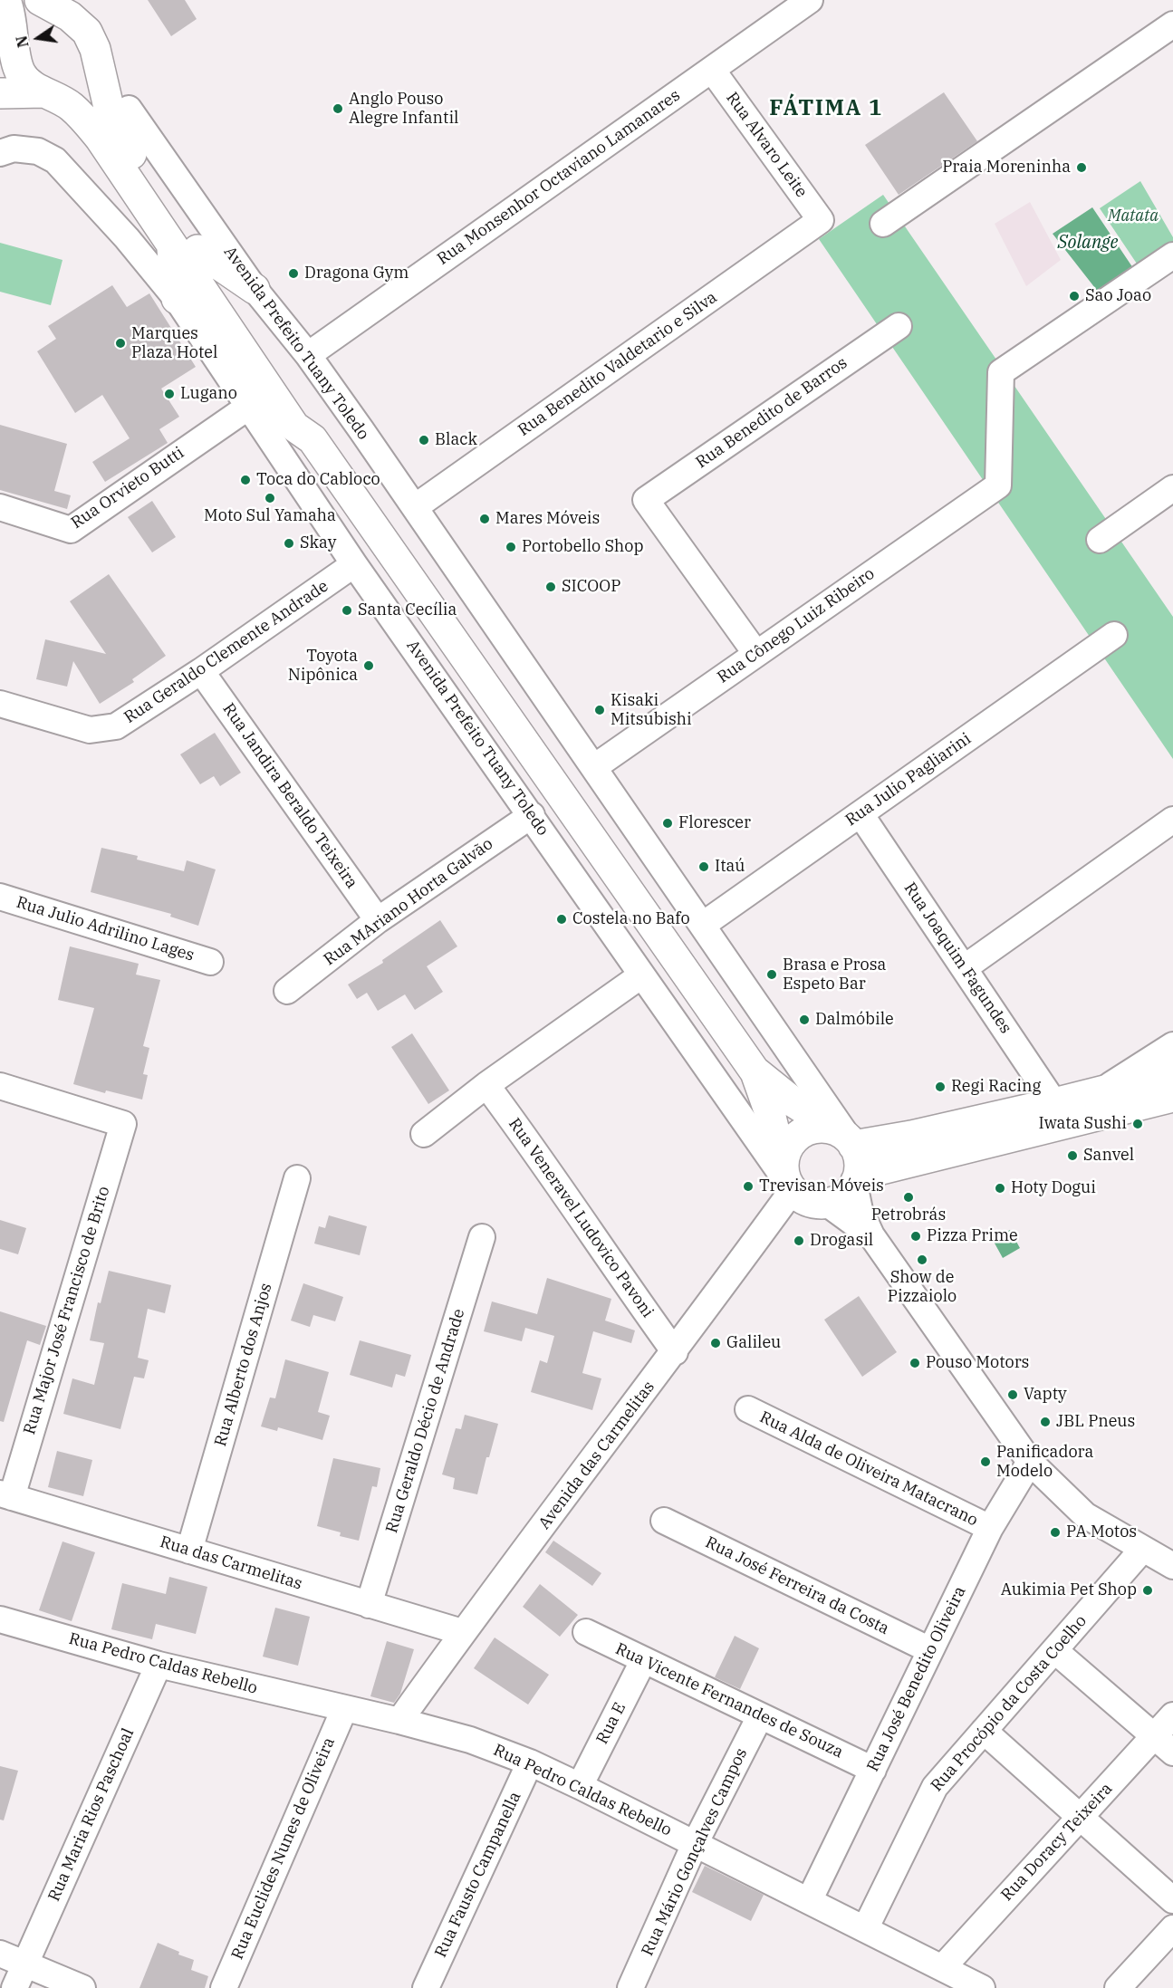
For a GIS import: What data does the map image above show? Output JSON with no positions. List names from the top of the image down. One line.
{"streets":{"street":["Rua Alvaro Leite","Rua Monsenhor Octaviano Lamanares","Avenida Prefeito Tuany Toledo","Rua Benedito Valdetario e Silva","Rua Benedito de Barros","Rua Orvieto Butti","Rua Cônego Luiz Ribeiro","Rua Geraldo Clemente Andrade","Rua Julio Pagliarini","Rua Jandira Beraldo Teixeira","Rua MAriano Horta Galvão","Rua Julio Adrilino Lages","Rua Joaquim Fagundes","Rua Veneravel Ludovico Pavoni","Rua Major José Francisco de Brito","Rua Alberto dos Anjos","Rua Geraldo Décio de Andrade","Avenida das Carmelitas","Rua Alda de Oliveira Matacrano","Rua das Carmelitas","Rua José Ferreira da Costa","Rua Pedro Caldas Rebello","Rua José Benedito Oliveira","Rua Vicente Fernandes de Souza","Rua Procópio da Costa Coelho","Rua E","Rua Maria Rios Paschoal","Rua Doracy Teixeira","Rua Euclides Nunes de Oliveira","Rua Mário Gonçalves Campos","Rua Fausto Campanella"]},"crossings":[["Rua Alvaro Leite","Rua Monsenhor Octaviano Lamanares"],["Rua Alvaro Leite","Rua Benedito Valdetario e Silva"],["Rua Monsenhor Octaviano Lamanares","Avenida Prefeito Tuany Toledo"],["Avenida Prefeito Tuany Toledo","Rua Benedito Valdetario e Silva"],["Avenida Prefeito Tuany Toledo","Rua Orvieto Butti"],["Avenida Prefeito Tuany Toledo","Rua Cônego Luiz Ribeiro"],["Avenida Prefeito Tuany Toledo","Rua Geraldo Clemente Andrade"],["Avenida Prefeito Tuany Toledo","Rua Julio Pagliarini"],["Avenida Prefeito Tuany Toledo","Rua MAriano Horta Galvão"],["Avenida Prefeito Tuany Toledo","Avenida das Carmelitas"],["Rua Benedito de Barros","Rua Cônego Luiz Ribeiro"],["Rua Geraldo Clemente Andrade","Rua Jandira Beraldo Teixeira"],["Rua Julio Pagliarini","Rua Joaquim Fagundes"],["Rua Jandira Beraldo Teixeira","Rua MAriano Horta Galvão"],["Rua Veneravel Ludovico Pavoni","Avenida das Carmelitas"],["Rua Major José Francisco de Brito","Rua das Carmelitas"],["Rua Alberto dos Anjos","Rua das Carmelitas"],["Rua Geraldo Décio de Andrade","Rua das Carmelitas"],["Avenida das Carmelitas","Rua das Carmelitas"],["Avenida das Carmelitas","Rua Pedro Caldas Rebello"],["Rua Alda de Oliveira Matacrano","Rua José Benedito Oliveira"],["Rua José Ferreira da Costa","Rua José Benedito Oliveira"],["Rua Pedro Caldas Rebello","Rua José Benedito Oliveira"],["Rua Pedro Caldas Rebello","Rua Procópio da Costa Coelho"],["Rua Pedro Caldas Rebello","Rua E"],["Rua Pedro Caldas Rebello","Rua Maria Rios Paschoal"],["Rua Pedro Caldas Rebello","Rua Doracy Teixeira"],["Rua Pedro Caldas Rebello","Rua Euclides Nunes de Oliveira"],["Rua Pedro Caldas Rebello","Rua Mário Gonçalves Campos"],["Rua Pedro Caldas Rebello","Rua Fausto Campanella"],["Rua José Benedito Oliveira","Rua Vicente Fernandes de Souza"],["Rua Vicente Fernandes de Souza","Rua E"],["Rua Vicente Fernandes de Souza","Rua Mário Gonçalves Campos"]],"districts":["FÁTIMA 1"],"water":["Solange"],"parks":["Matata"],"places":["Anglo Pouso Alegre Infantil","Praia Moreninha","Dragona Gym","Sao Joao","Marques Plaza Hotel","Lugano","Black","Toca do Cabloco","Moto Sul Yamaha","Mares Móveis","Skay","Portobello Shop","SICOOP","Santa Cecília","Toyota Nipônica","Kisaki Mitsubishi","Florescer","Itaú","Costela no Bafo","Brasa e Prosa Espeto Bar","Dalmóbile","Regi Racing","Iwata Sushi","Sanvel","Trevisan Móveis","Hoty Dogui","Petrobrás","Pizza Prime","Drogasil","Show de Pizzaiolo","Galileu","Pouso Motors","Vapty","JBL Pneus","Panificadora Modelo","PA Motos","Aukimia Pet Shop"],"north":"left"}
